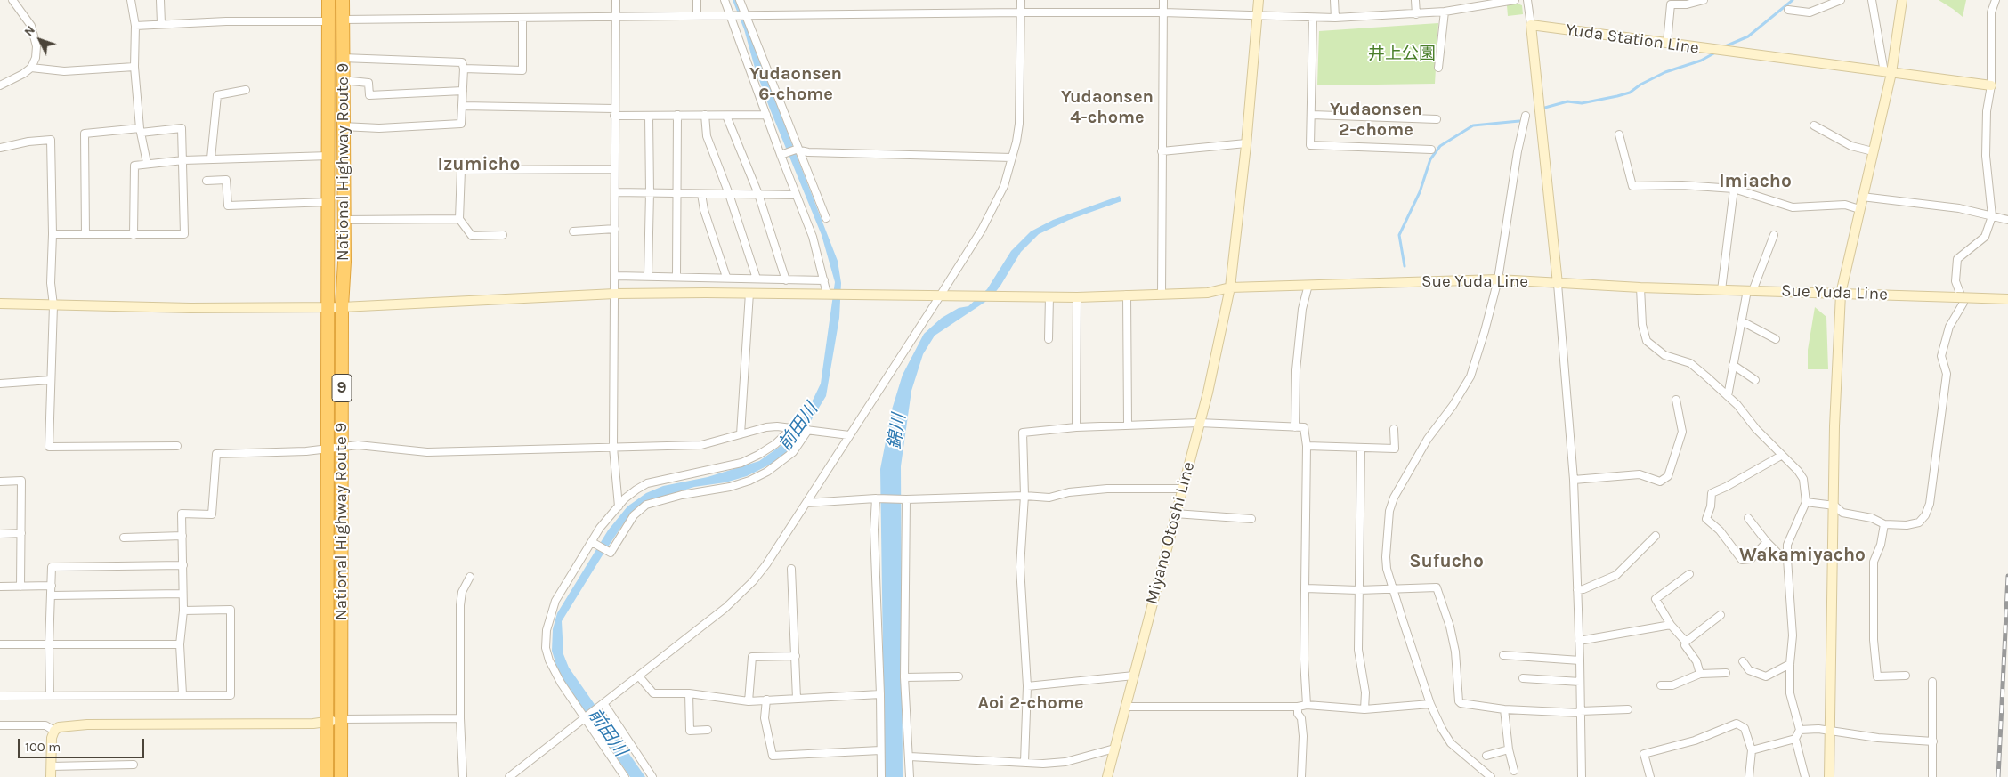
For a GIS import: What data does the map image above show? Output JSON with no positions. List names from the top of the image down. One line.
{"streets":{"highway":["National Highway Route 9","9"],"street":["Yuda Station Line","Sue Yuda Line","Miyano Otoshi Line"]},"crossings":[["National Highway Route 9","Sue Yuda Line"],["Sue Yuda Line","Miyano Otoshi Line"]],"districts":["Yudaonsen 6-chome","Yudaonsen 4-chome","Yudaonsen 2-chome","Izumicho","Imiacho","Wakamiyacho","Sufucho","Aoi 2-chome"],"water":["前田川","錦川"],"parks":["井上公園"],"scale_bar":"100 m","north":"top left"}
